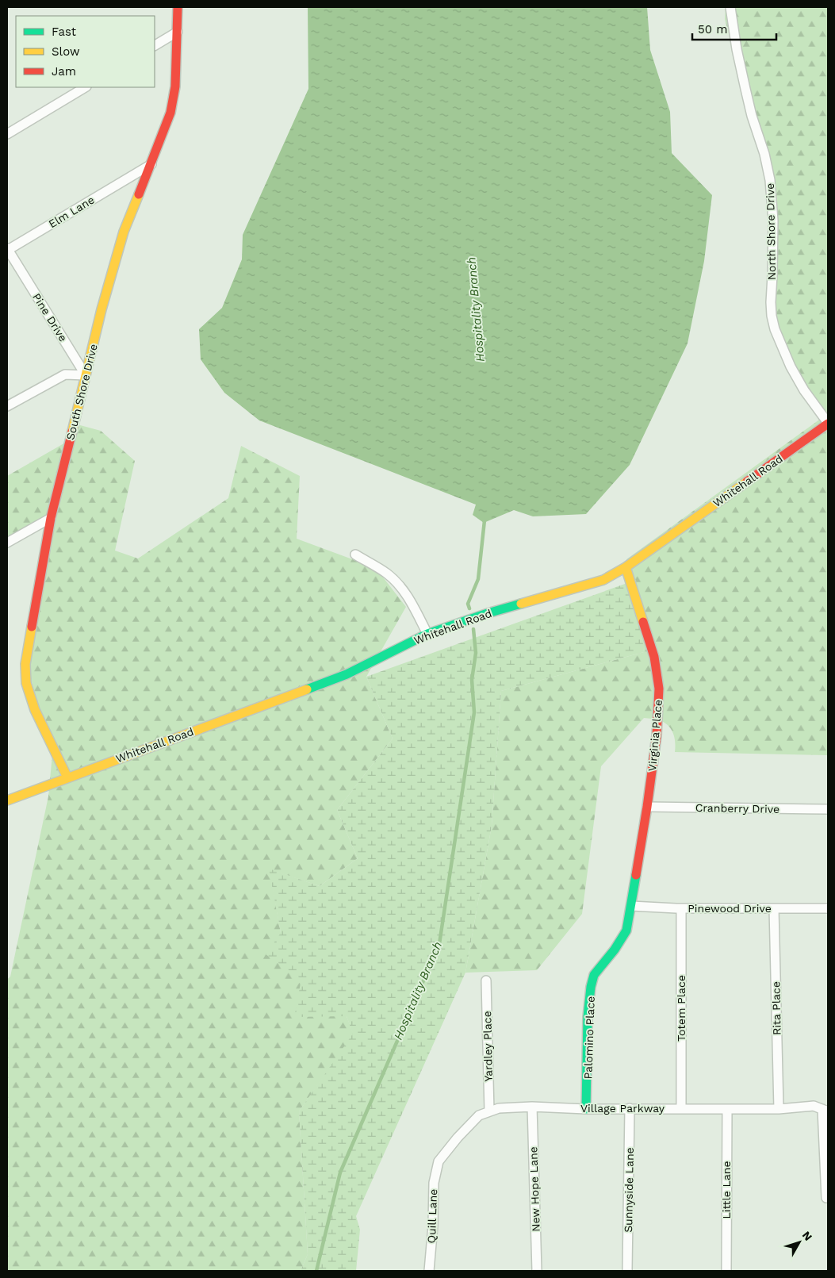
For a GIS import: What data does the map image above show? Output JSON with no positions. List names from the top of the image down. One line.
{"streets":{"street":["Elm Lane","North Shore Drive","Pine Drive","South Shore Drive","Whitehall Road","Virginia Place","Cranberry Drive","Pinewood Drive","Totem Place","Rita Place","Palomino Place","Yardley Place","Village Parkway","New Hope Lane","Sunnyside Lane","Little Lane","Quill Lane"]},"crossings":[["Elm Lane","Pine Drive"],["Elm Lane","South Shore Drive"],["North Shore Drive","Whitehall Road"],["Pine Drive","South Shore Drive"],["South Shore Drive","Whitehall Road"],["Whitehall Road","Virginia Place"],["Virginia Place","Cranberry Drive"],["Virginia Place","Pinewood Drive"],["Virginia Place","Palomino Place"],["Pinewood Drive","Totem Place"],["Pinewood Drive","Rita Place"],["Pinewood Drive","Palomino Place"],["Totem Place","Village Parkway"],["Rita Place","Village Parkway"],["Palomino Place","Village Parkway"],["Yardley Place","Village Parkway"],["Village Parkway","New Hope Lane"],["Village Parkway","Sunnyside Lane"],["Village Parkway","Little Lane"],["Village Parkway","Quill Lane"]],"water":["Hospitality Branch"],"legend":["Fast","Slow","Jam"],"scale_bar":"50 m","north":"top right"}
